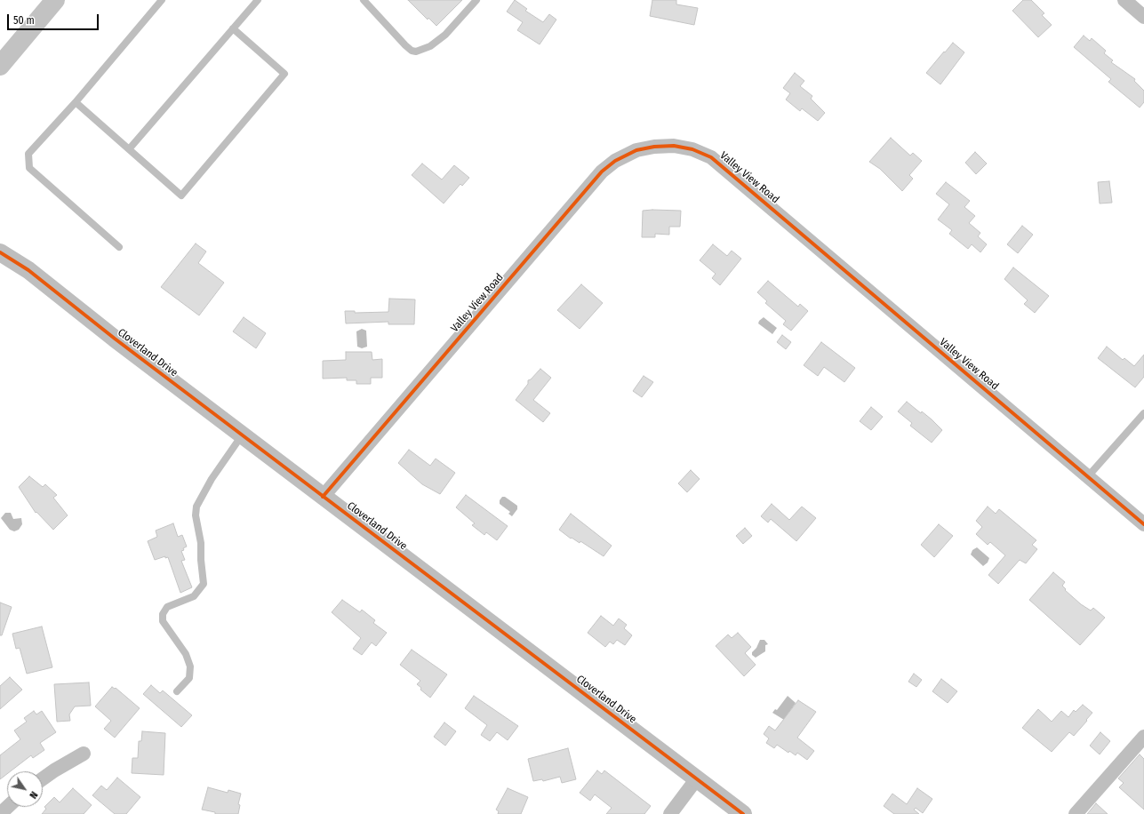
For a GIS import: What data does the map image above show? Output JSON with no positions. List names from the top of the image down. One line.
{"streets":{"street":["Valley View Road","Cloverland Drive"]},"crossings":[["Valley View Road","Cloverland Drive"]],"scale_bar":"50 m","north":"bottom right"}
